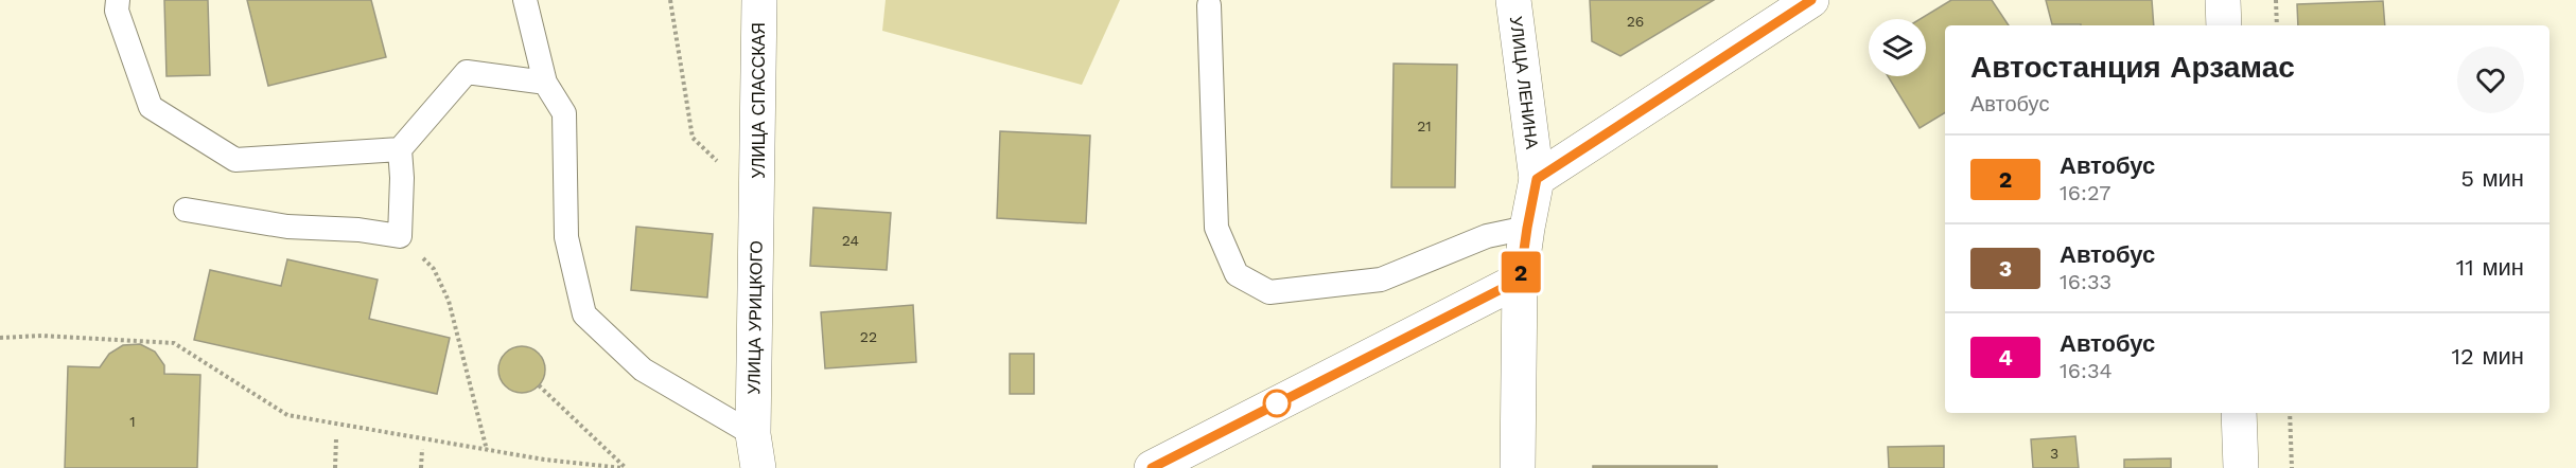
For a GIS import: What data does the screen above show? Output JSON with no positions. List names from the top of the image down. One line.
{"streets":{"main road":["УЛИЦА ЛЕНИНА","УЛИЦА СПАССКАЯ","УЛИЦА УРИЦКОГО"]},"crossings":[["УЛИЦА СПАССКАЯ","УЛИЦА УРИЦКОГО"]],"lines":["bus line 2"],"house_numbers":["26","21","24","22","1","3"],"page":{"on_map":"2","heading":["Автостанция Арзамас","Автобус"],"list":[{"mark":"2","name":"Автобус","note":"16:27","value":"5 мин"},{"mark":"3","name":"Автобус","note":"16:33","value":"11 мин"},{"mark":"4","name":"Автобус","note":"16:34","value":"12 мин"}]}}
